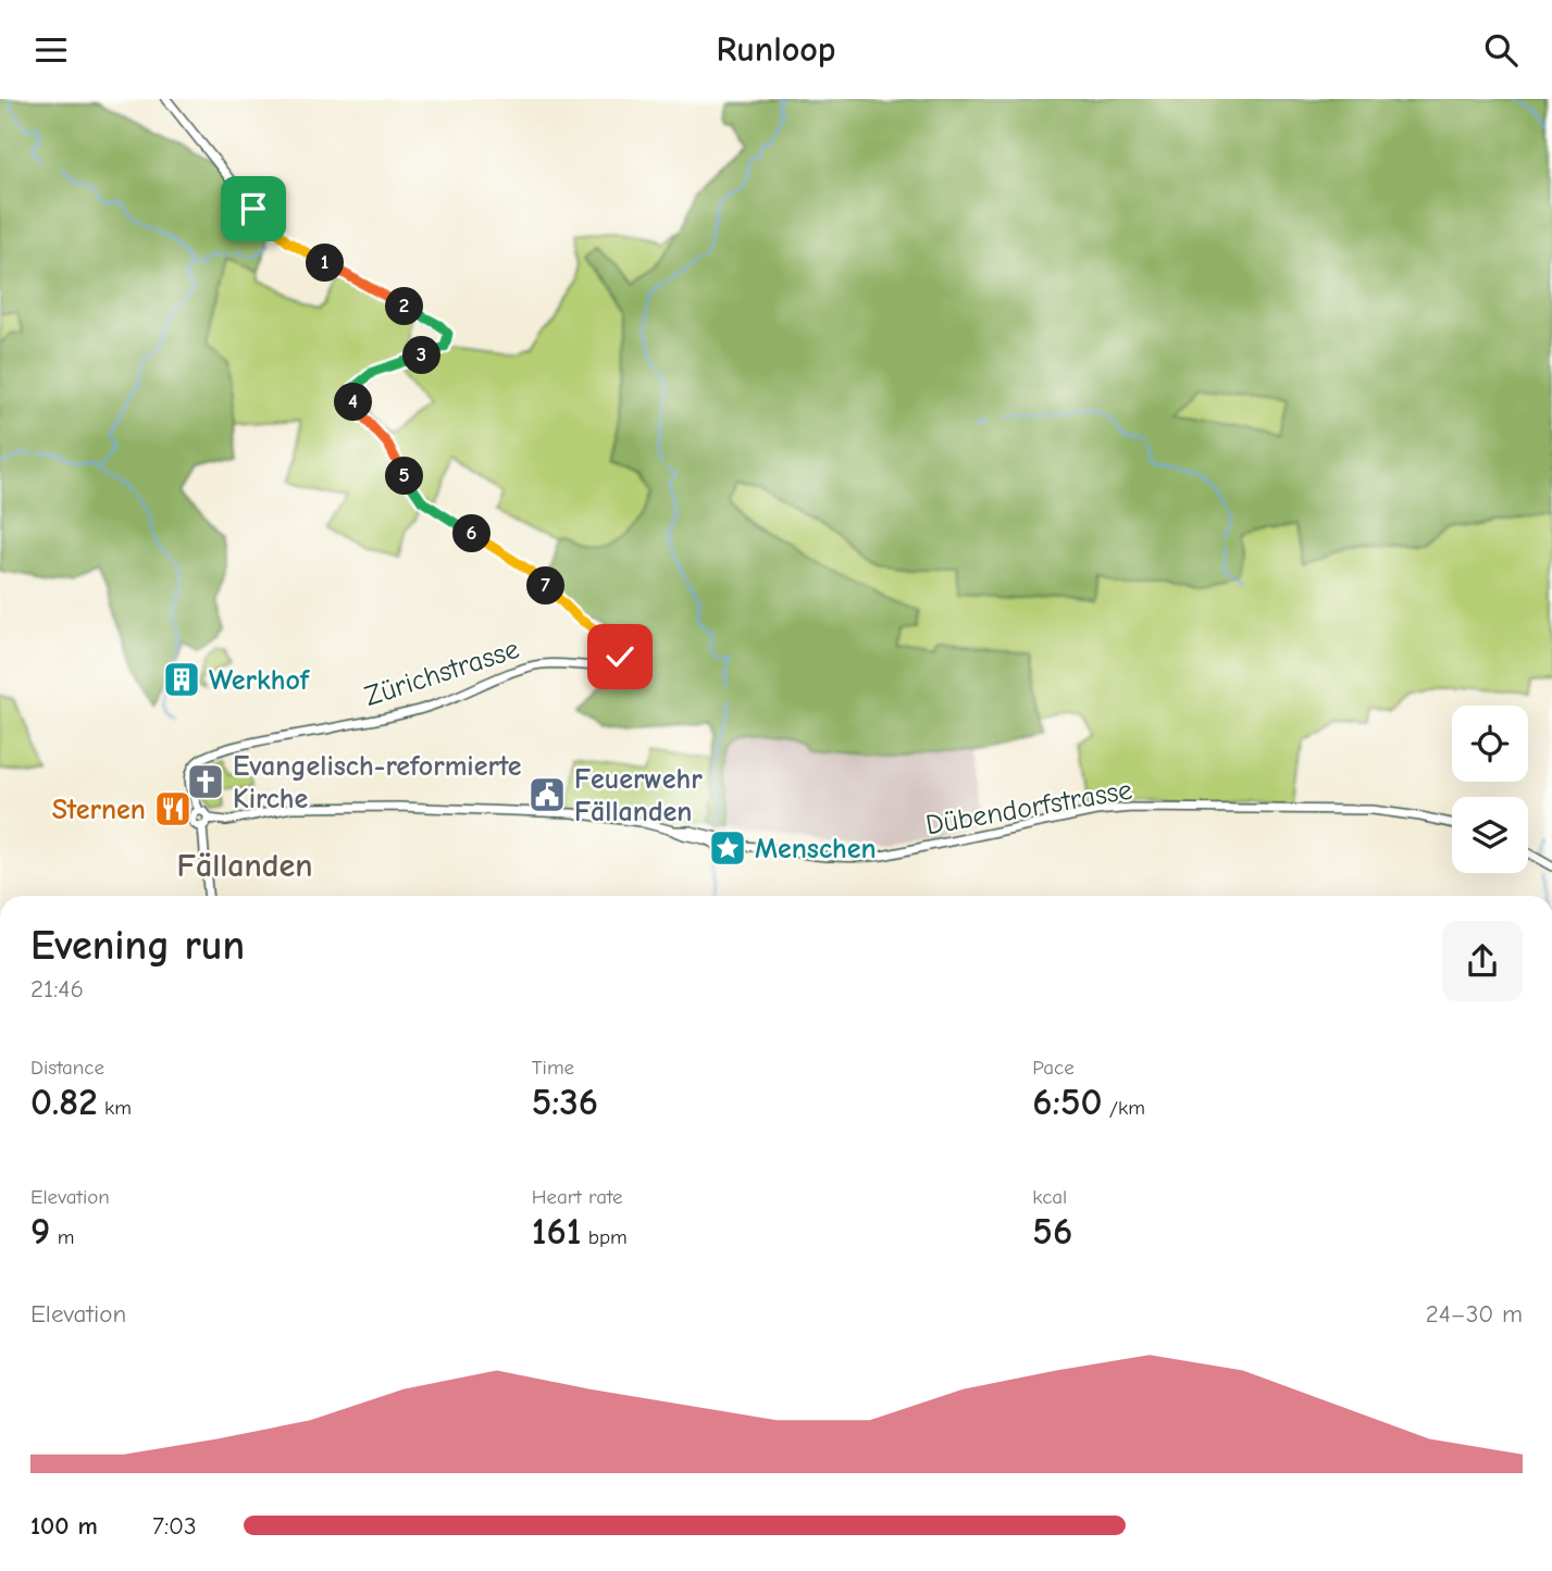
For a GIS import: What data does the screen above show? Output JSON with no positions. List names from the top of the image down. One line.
{"streets":{"main road":["Zürichstrasse","Dübendorfstrasse"]},"crossings":[["Zürichstrasse","Dübendorfstrasse"]],"districts":["Fällanden"],"places":{"building":["Werkhof"],"church":["Evangelisch-reformierte Kirche"],"public building":["Feuerwehr Fällanden"],"restaurant":["Sternen"],"place":["Menschen"]},"page":{"header":"Runloop","pins":["1","2","3","4","5","6","7"],"heading":["Evening run","21:46"],"stats":[["Distance","0.82 km"],["Time","5:36"],["Pace","6:50 /km"],["Elevation","9 m"],["Heart rate","161 bpm"],["kcal","56"]],"chart":["Elevation","24–30 m"],"list":[{"name":"100 m","note":"7:03"}]}}
